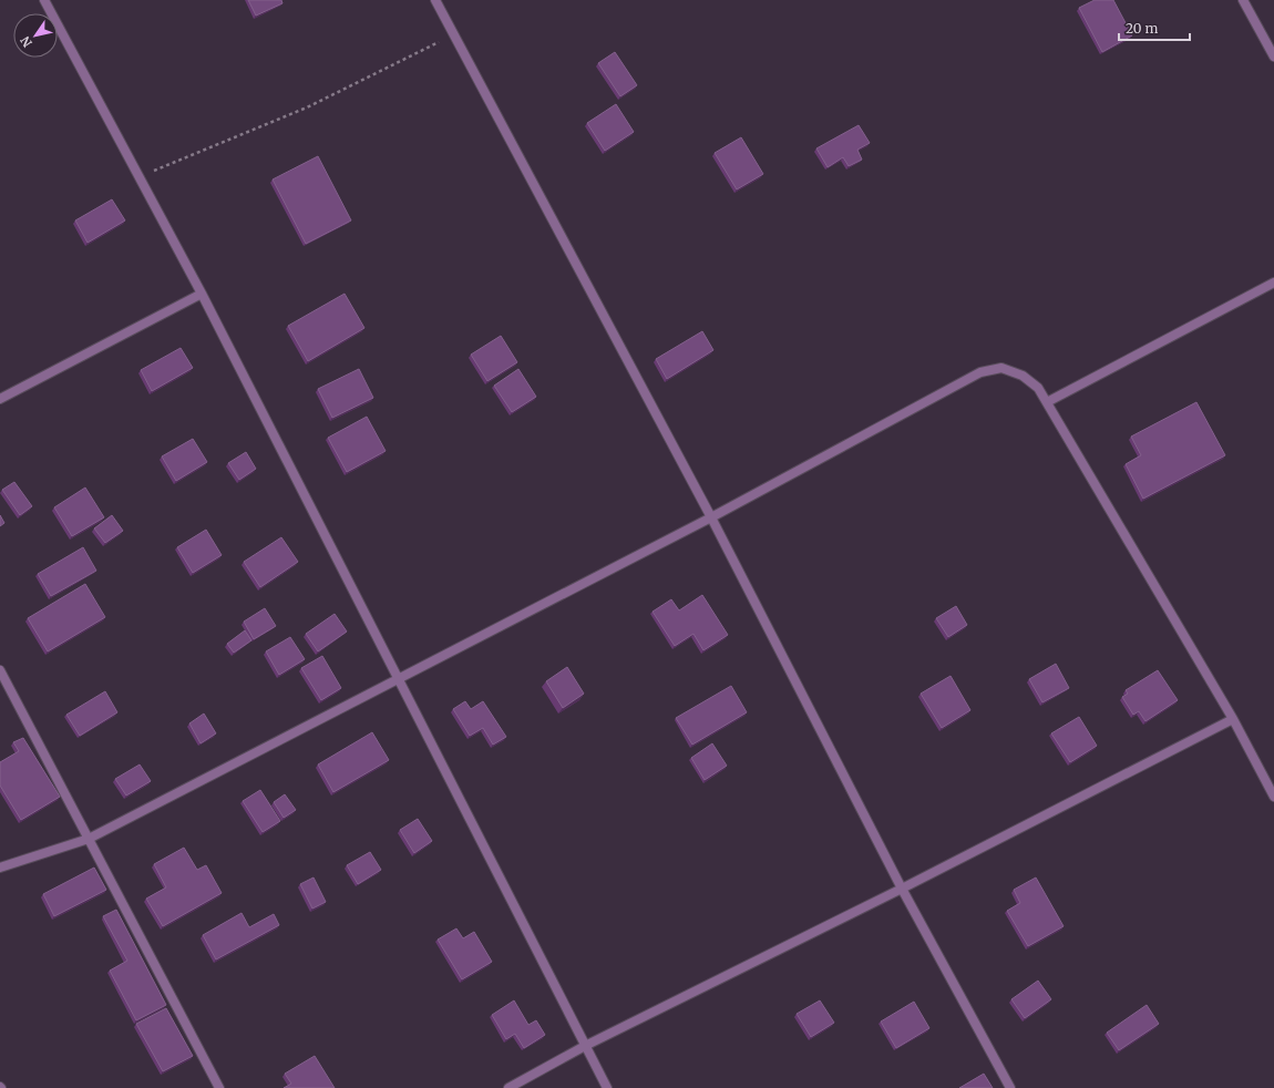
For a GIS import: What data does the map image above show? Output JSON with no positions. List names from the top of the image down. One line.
{"scale_bar":"20 m","north":"bottom left"}
